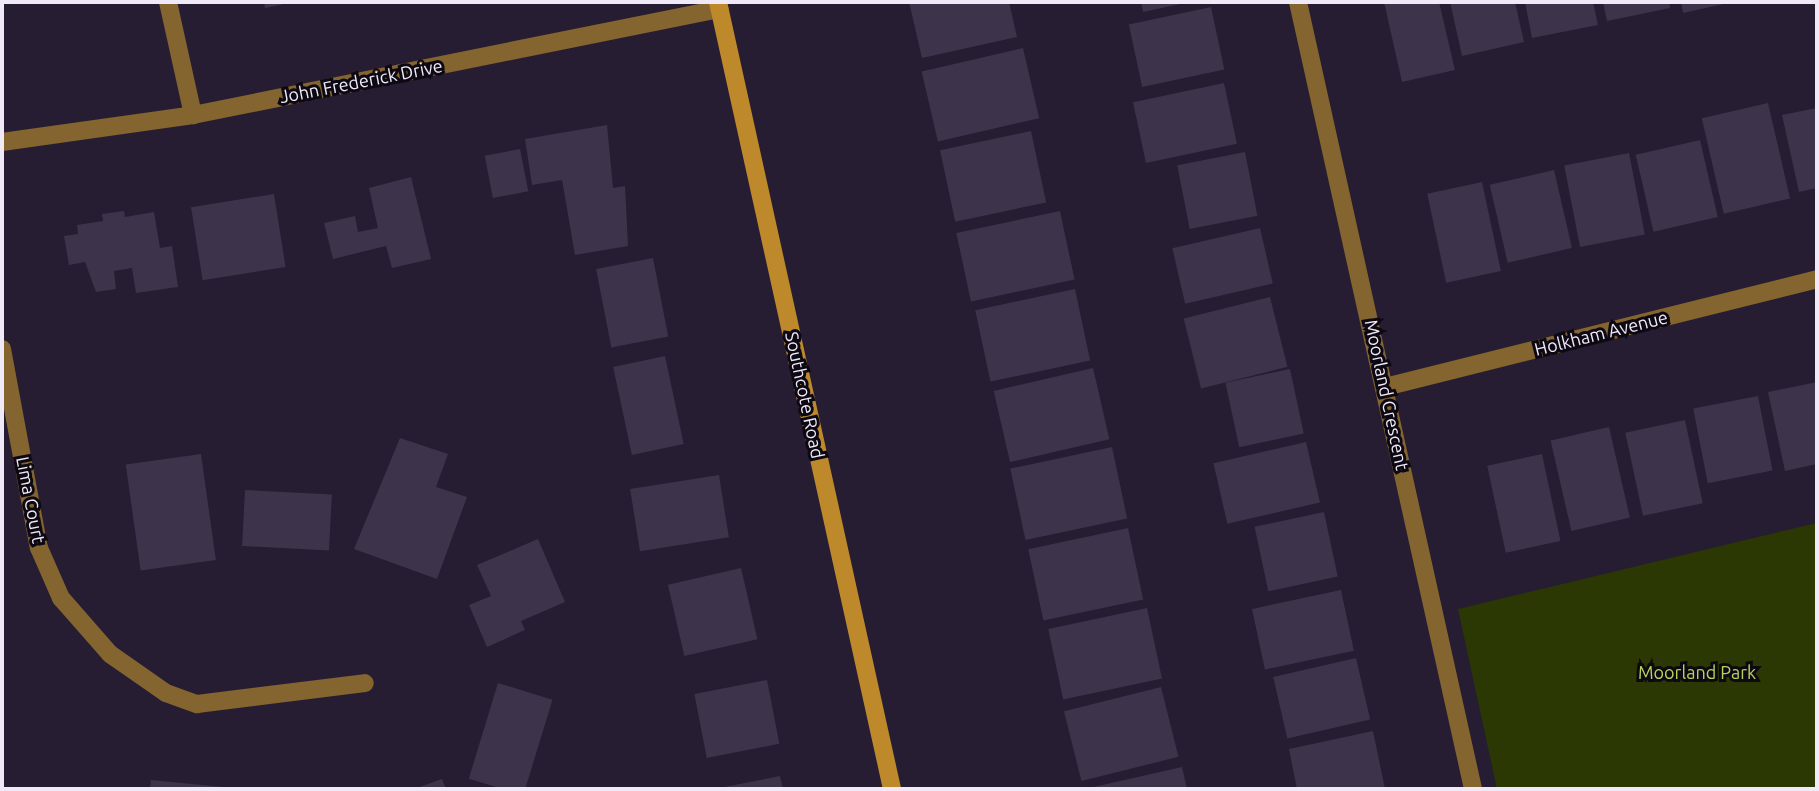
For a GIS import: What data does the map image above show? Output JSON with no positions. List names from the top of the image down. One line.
{"streets":{"main road":["Southcote Road"],"street":["John Frederick Drive","Holkham Avenue","Moorland Crescent","Lima Court"]},"crossings":[["John Frederick Drive","Southcote Road"],["Holkham Avenue","Moorland Crescent"]],"parks":["Moorland Park"]}
